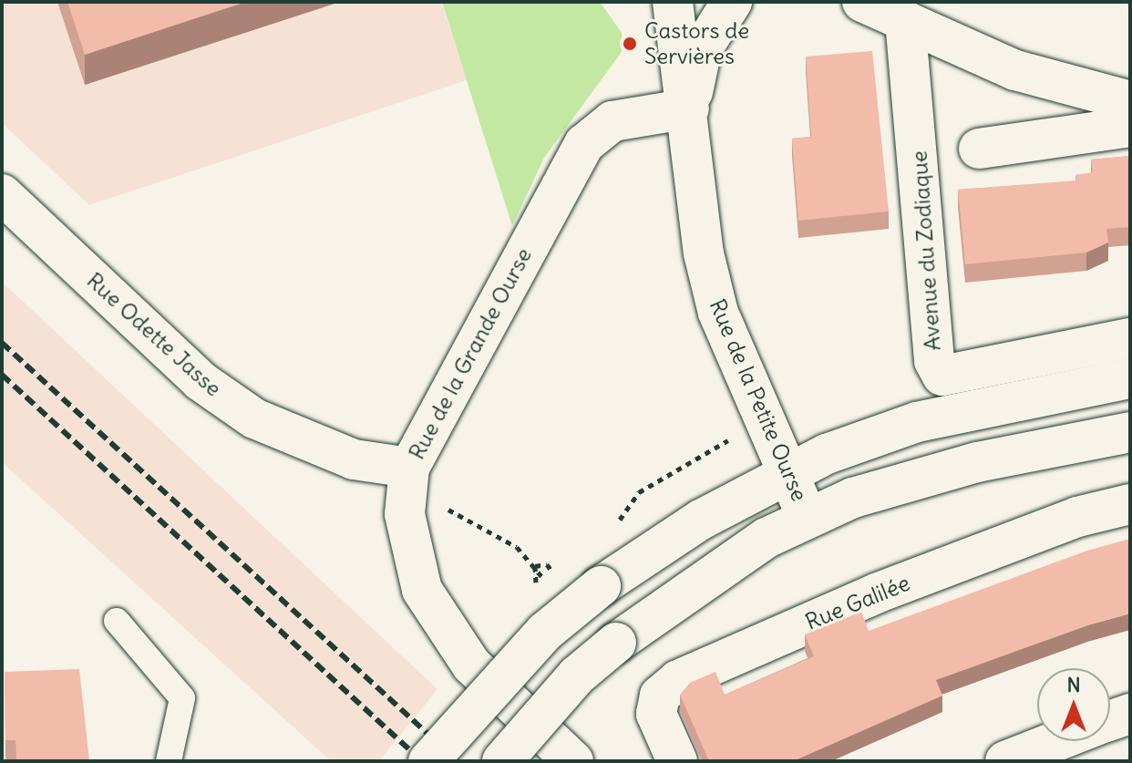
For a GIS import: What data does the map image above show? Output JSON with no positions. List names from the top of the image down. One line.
{"streets":{"street":["Avenue du Zodiaque","Rue Odette Jasse","Rue de la Grande Ourse","Rue de la Petite Ourse","Rue Galilée"]},"crossings":[["Rue Odette Jasse","Rue de la Grande Ourse"],["Rue de la Grande Ourse","Rue de la Petite Ourse"]],"places":["Castors de Servières"],"north":"top"}
